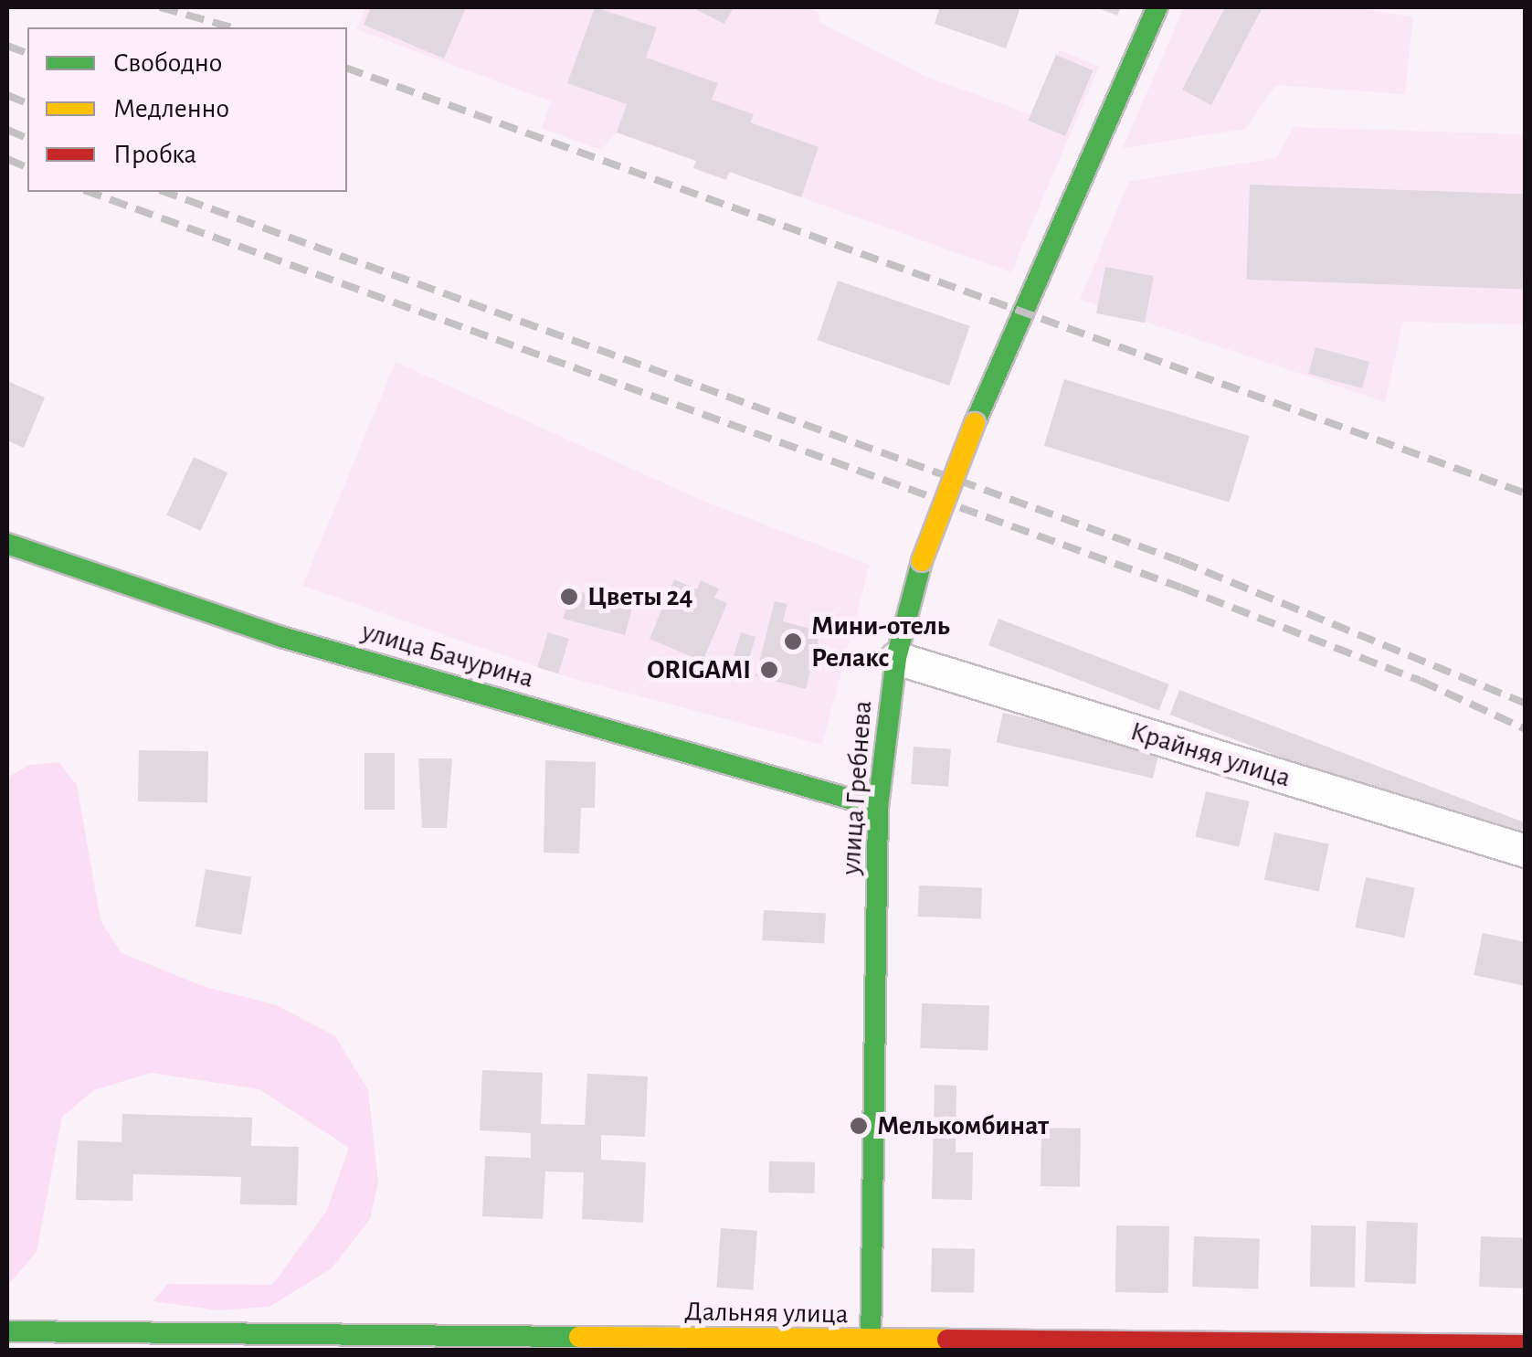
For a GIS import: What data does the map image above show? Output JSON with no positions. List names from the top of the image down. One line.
{"streets":{"street":["улица Бачурина","Крайняя улица","улица Гребнева","Дальняя улица"]},"crossings":[["улица Бачурина","улица Гребнева"],["Крайняя улица","улица Гребнева"],["улица Гребнева","Дальняя улица"]],"places":["Цветы 24","Мини-отель Релакс","ORIGAMI","Мелькомбинат"],"legend":["Свободно","Медленно","Пробка"]}
